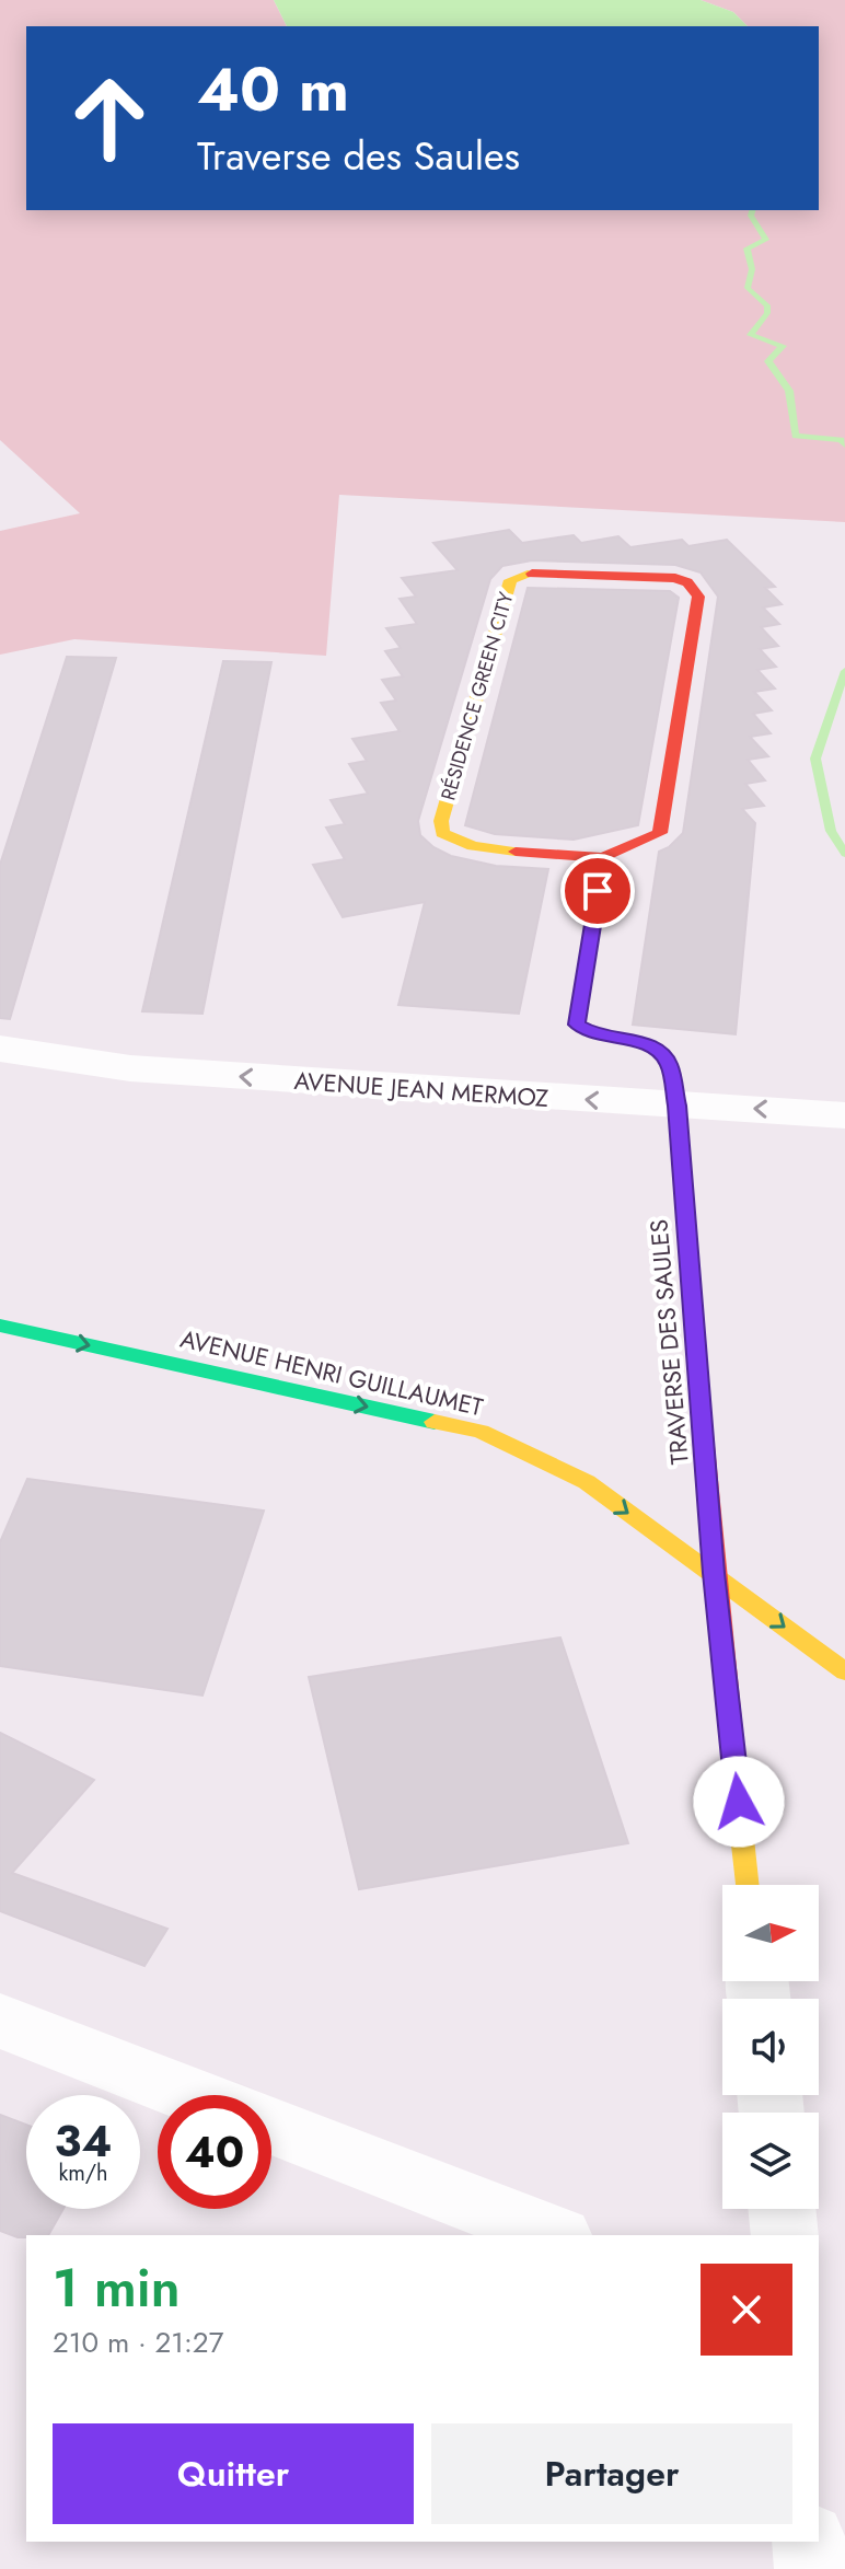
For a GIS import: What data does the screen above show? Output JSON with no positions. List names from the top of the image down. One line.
{"streets":{"street":["RÉSIDENCE GREEN CITY","AVENUE JEAN MERMOZ","TRAVERSE DES SAULES","AVENUE HENRI GUILLAUMET"]},"crossings":[["AVENUE JEAN MERMOZ","TRAVERSE DES SAULES"],["TRAVERSE DES SAULES","AVENUE HENRI GUILLAUMET"]],"one_way":["AVENUE JEAN MERMOZ","AVENUE HENRI GUILLAUMET"],"north":"right","page":{"turn":["40 m","Traverse des Saules"],"speed":"34 km/h","limit":"40","heading":["1 min","210 m · 21:27"],"buttons":["Quitter","Partager"]}}
